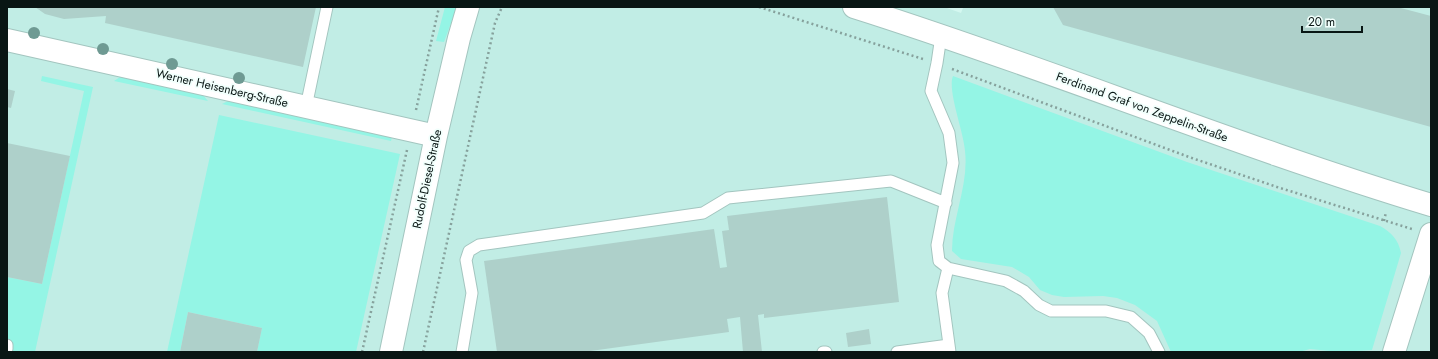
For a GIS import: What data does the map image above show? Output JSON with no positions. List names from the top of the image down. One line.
{"streets":{"street":["Werner Heisenberg-Straße","Ferdinand Graf von Zeppelin-Straße","Rudolf-Diesel-Straße"]},"crossings":[["Werner Heisenberg-Straße","Rudolf-Diesel-Straße"]],"scale_bar":"20 m"}
